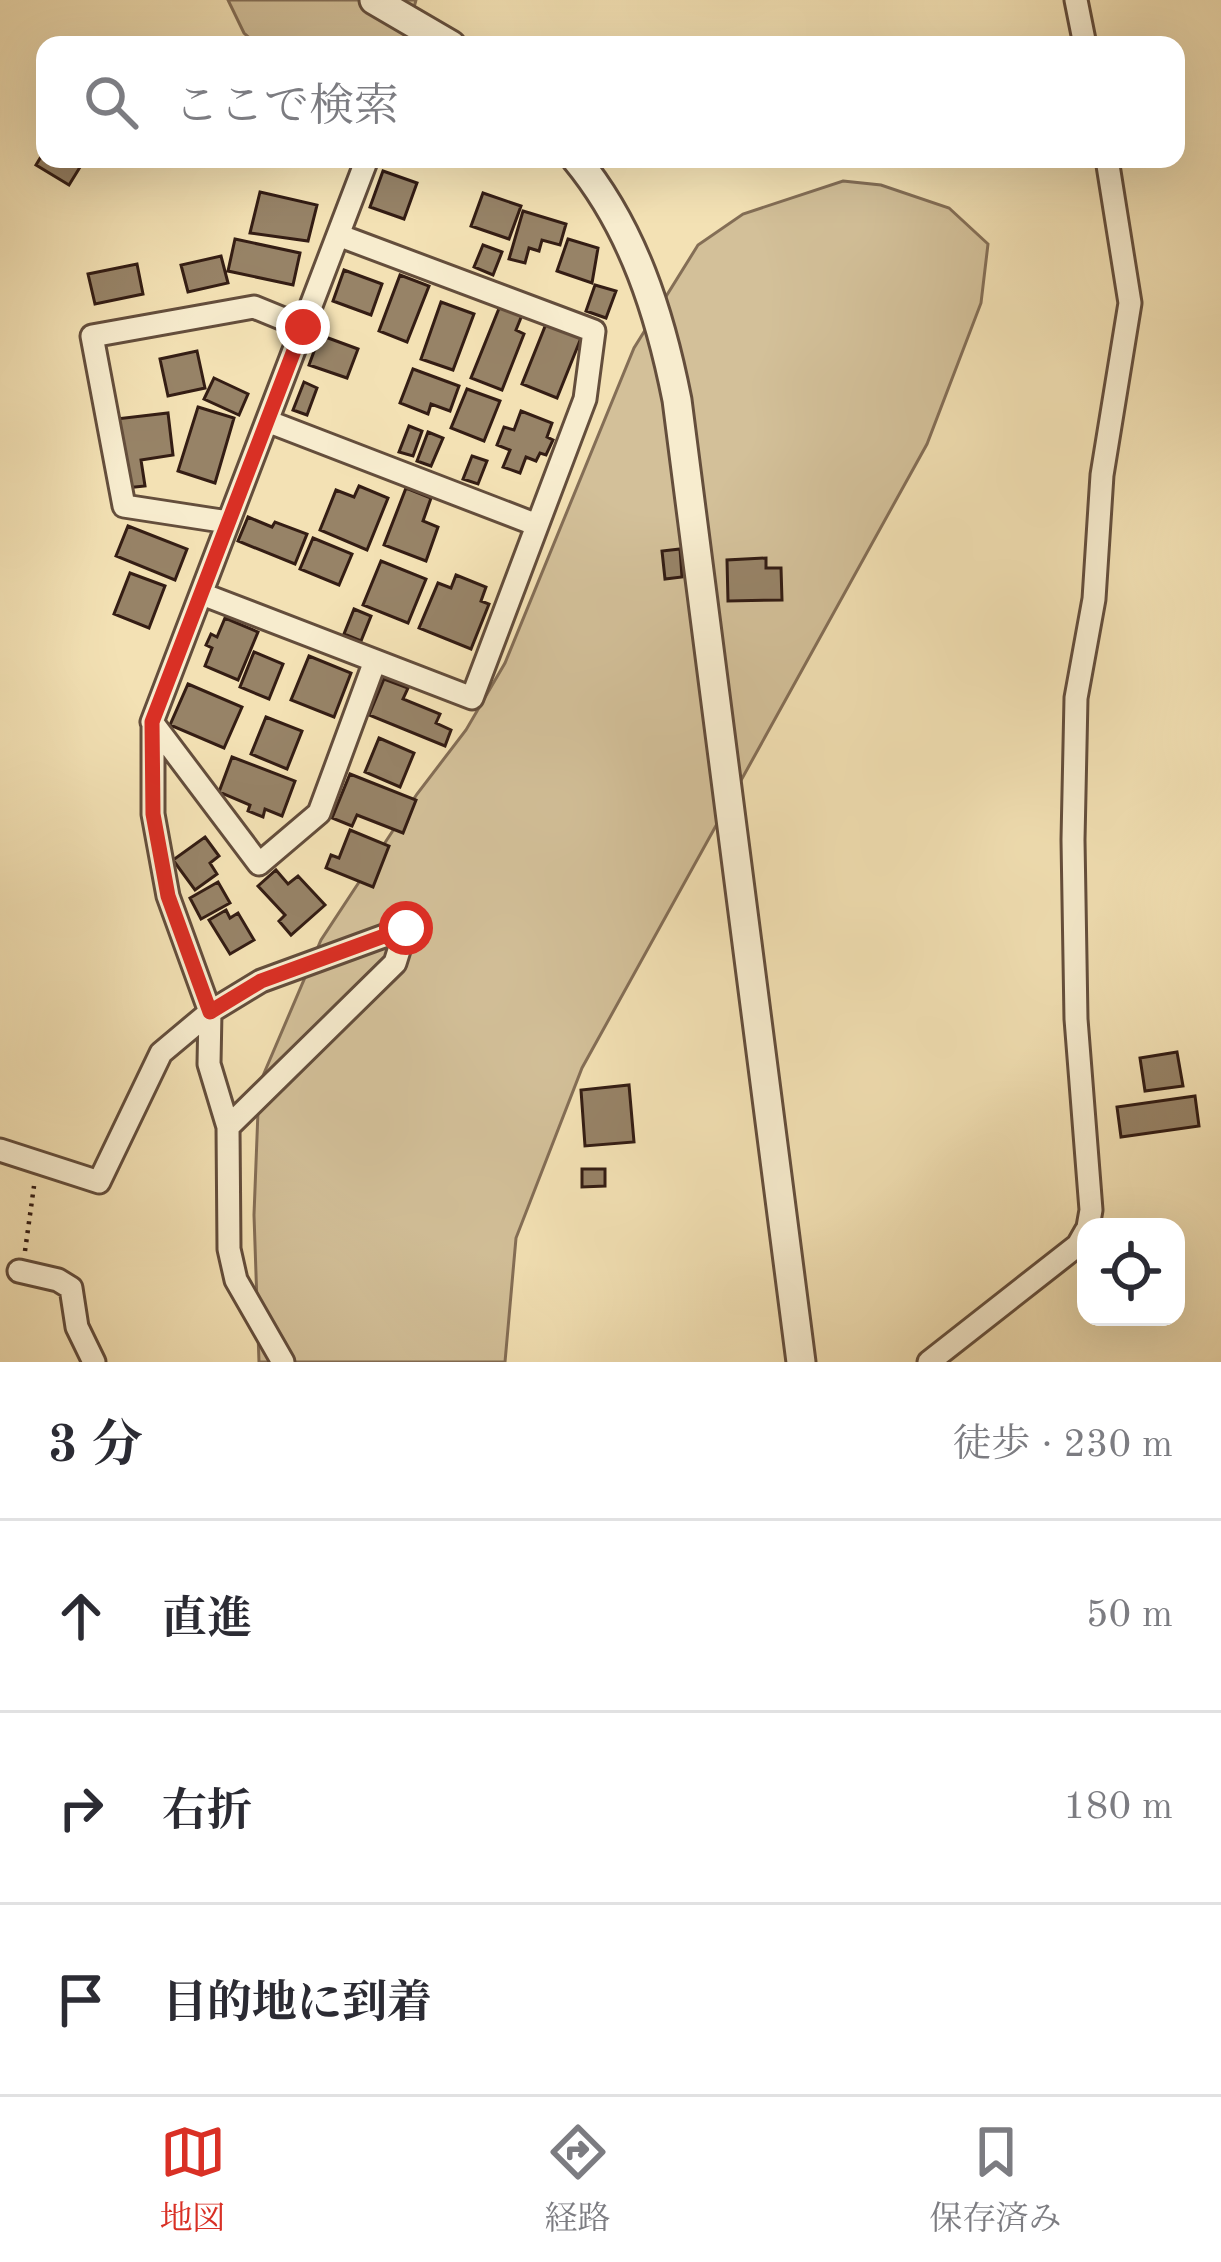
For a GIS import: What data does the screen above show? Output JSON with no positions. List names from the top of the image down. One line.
{"page":{"search":"ここで検索","heading":["3 分","徒歩 · 230 m"],"list":[["直進","50 m"],["右折","180 m"],"目的地に到着"],"nav":["地図","経路","保存済み"]}}
